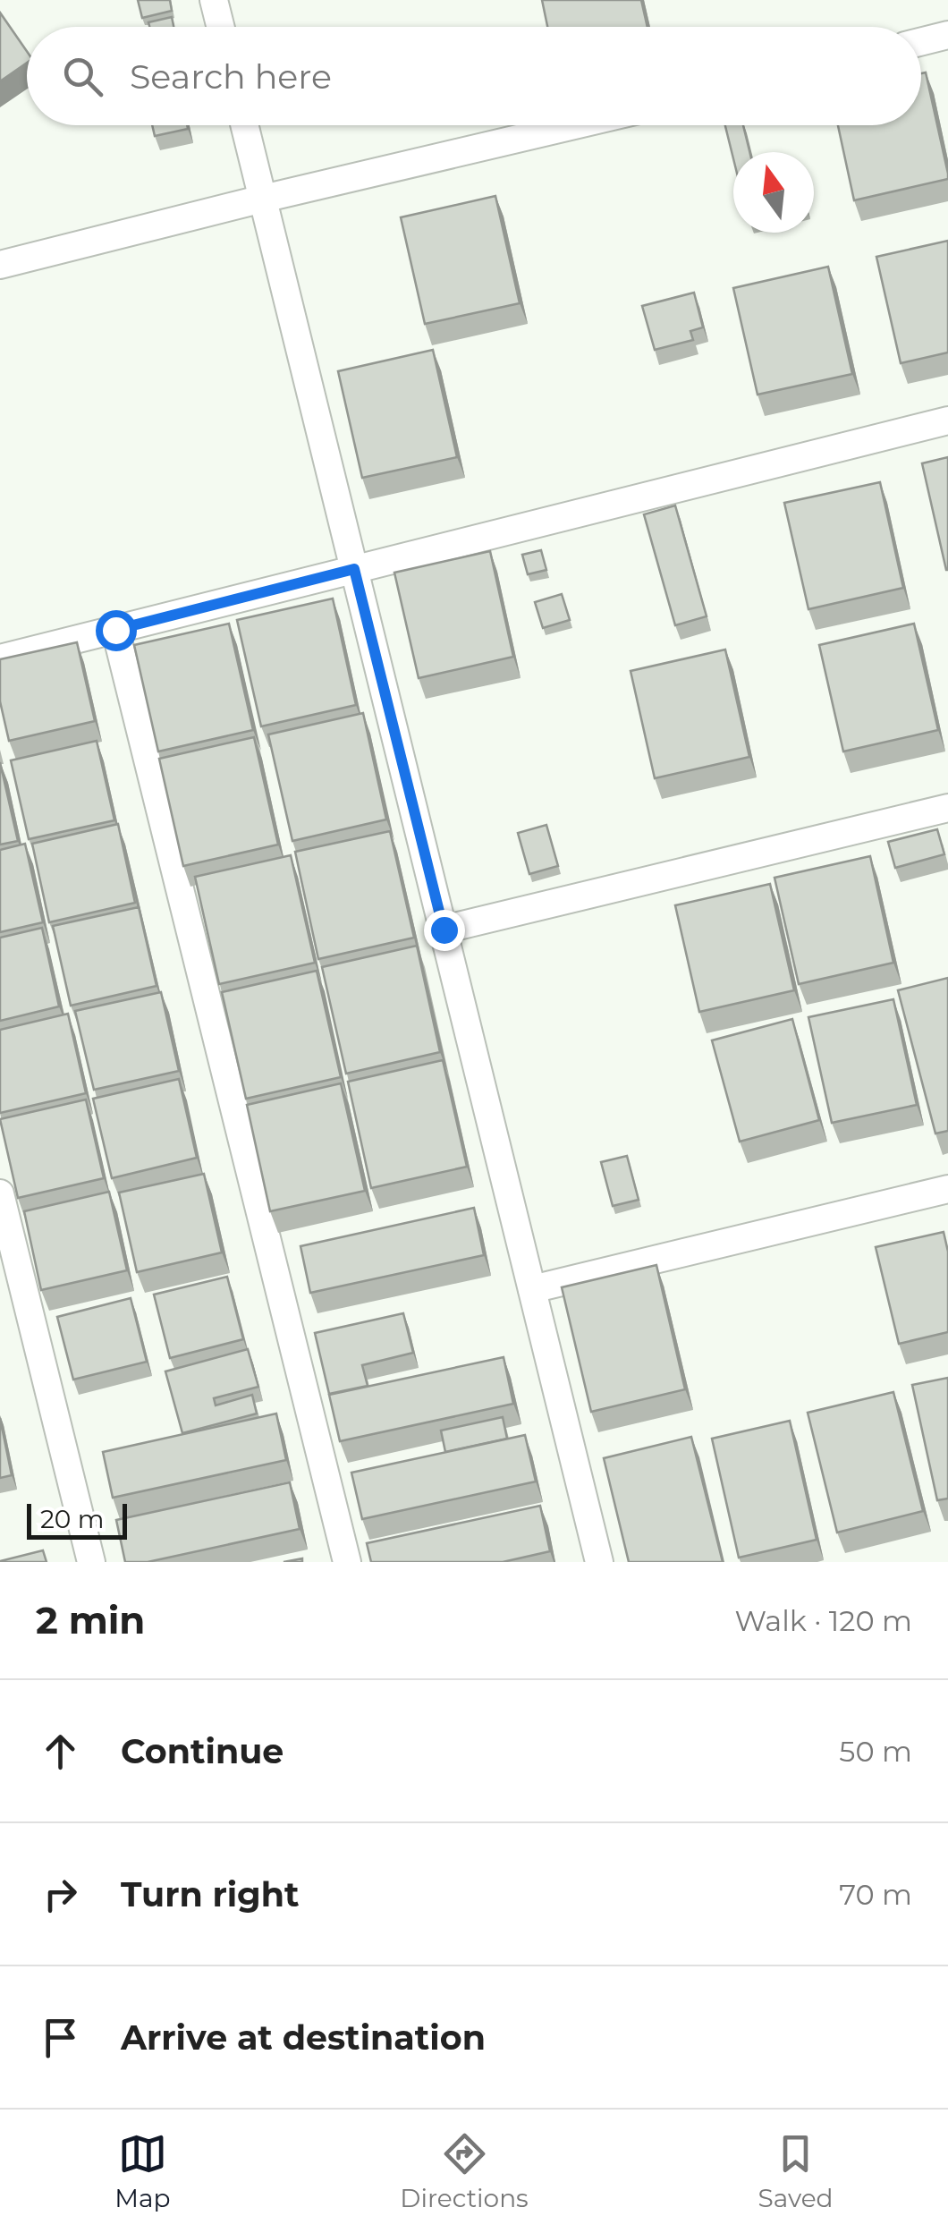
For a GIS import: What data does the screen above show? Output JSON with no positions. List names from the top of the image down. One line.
{"scale_bar":"20 m","north":"top","page":{"search":"Search here","scale":"20 m","heading":["2 min","Walk · 120 m"],"list":[["Continue","50 m"],["Turn right","70 m"],"Arrive at destination"],"nav":["Map","Directions","Saved"]}}
